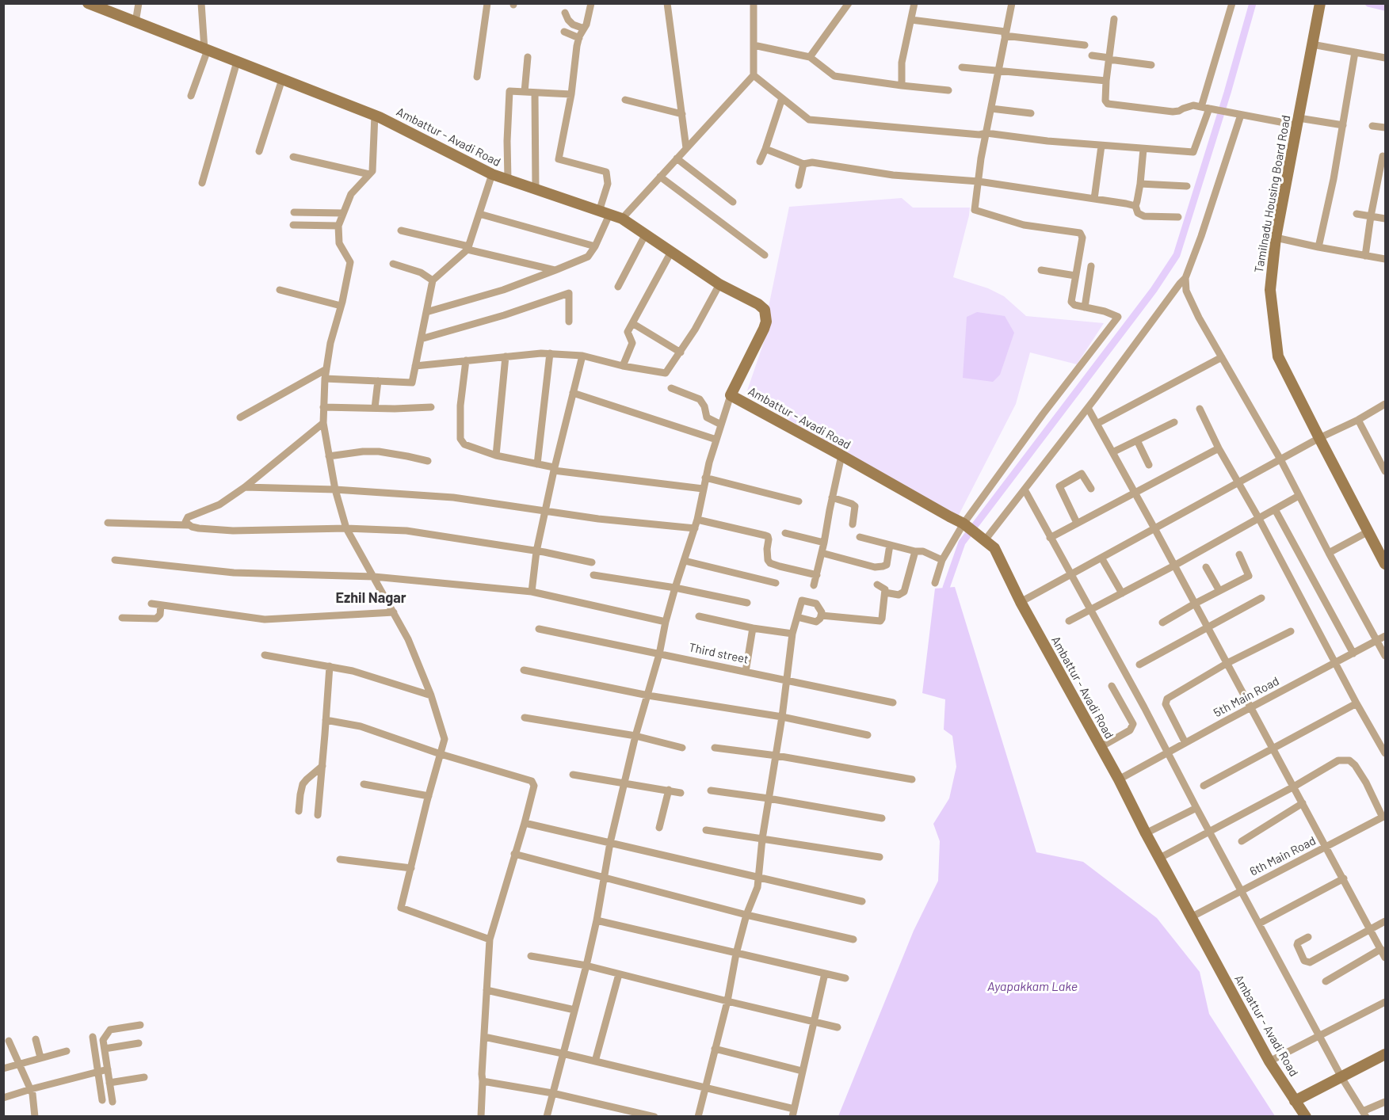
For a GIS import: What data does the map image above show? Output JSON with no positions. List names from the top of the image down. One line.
{"streets":{"street":["Ambattur - Avadi Road","Tamilnadu Housing Board Road","Third street","5th Main Road","6th Main Road"]},"crossings":[["Ambattur - Avadi Road","5th Main Road"],["Ambattur - Avadi Road","6th Main Road"]],"districts":["Ezhil Nagar"],"water":["Ayapakkam Lake"]}
